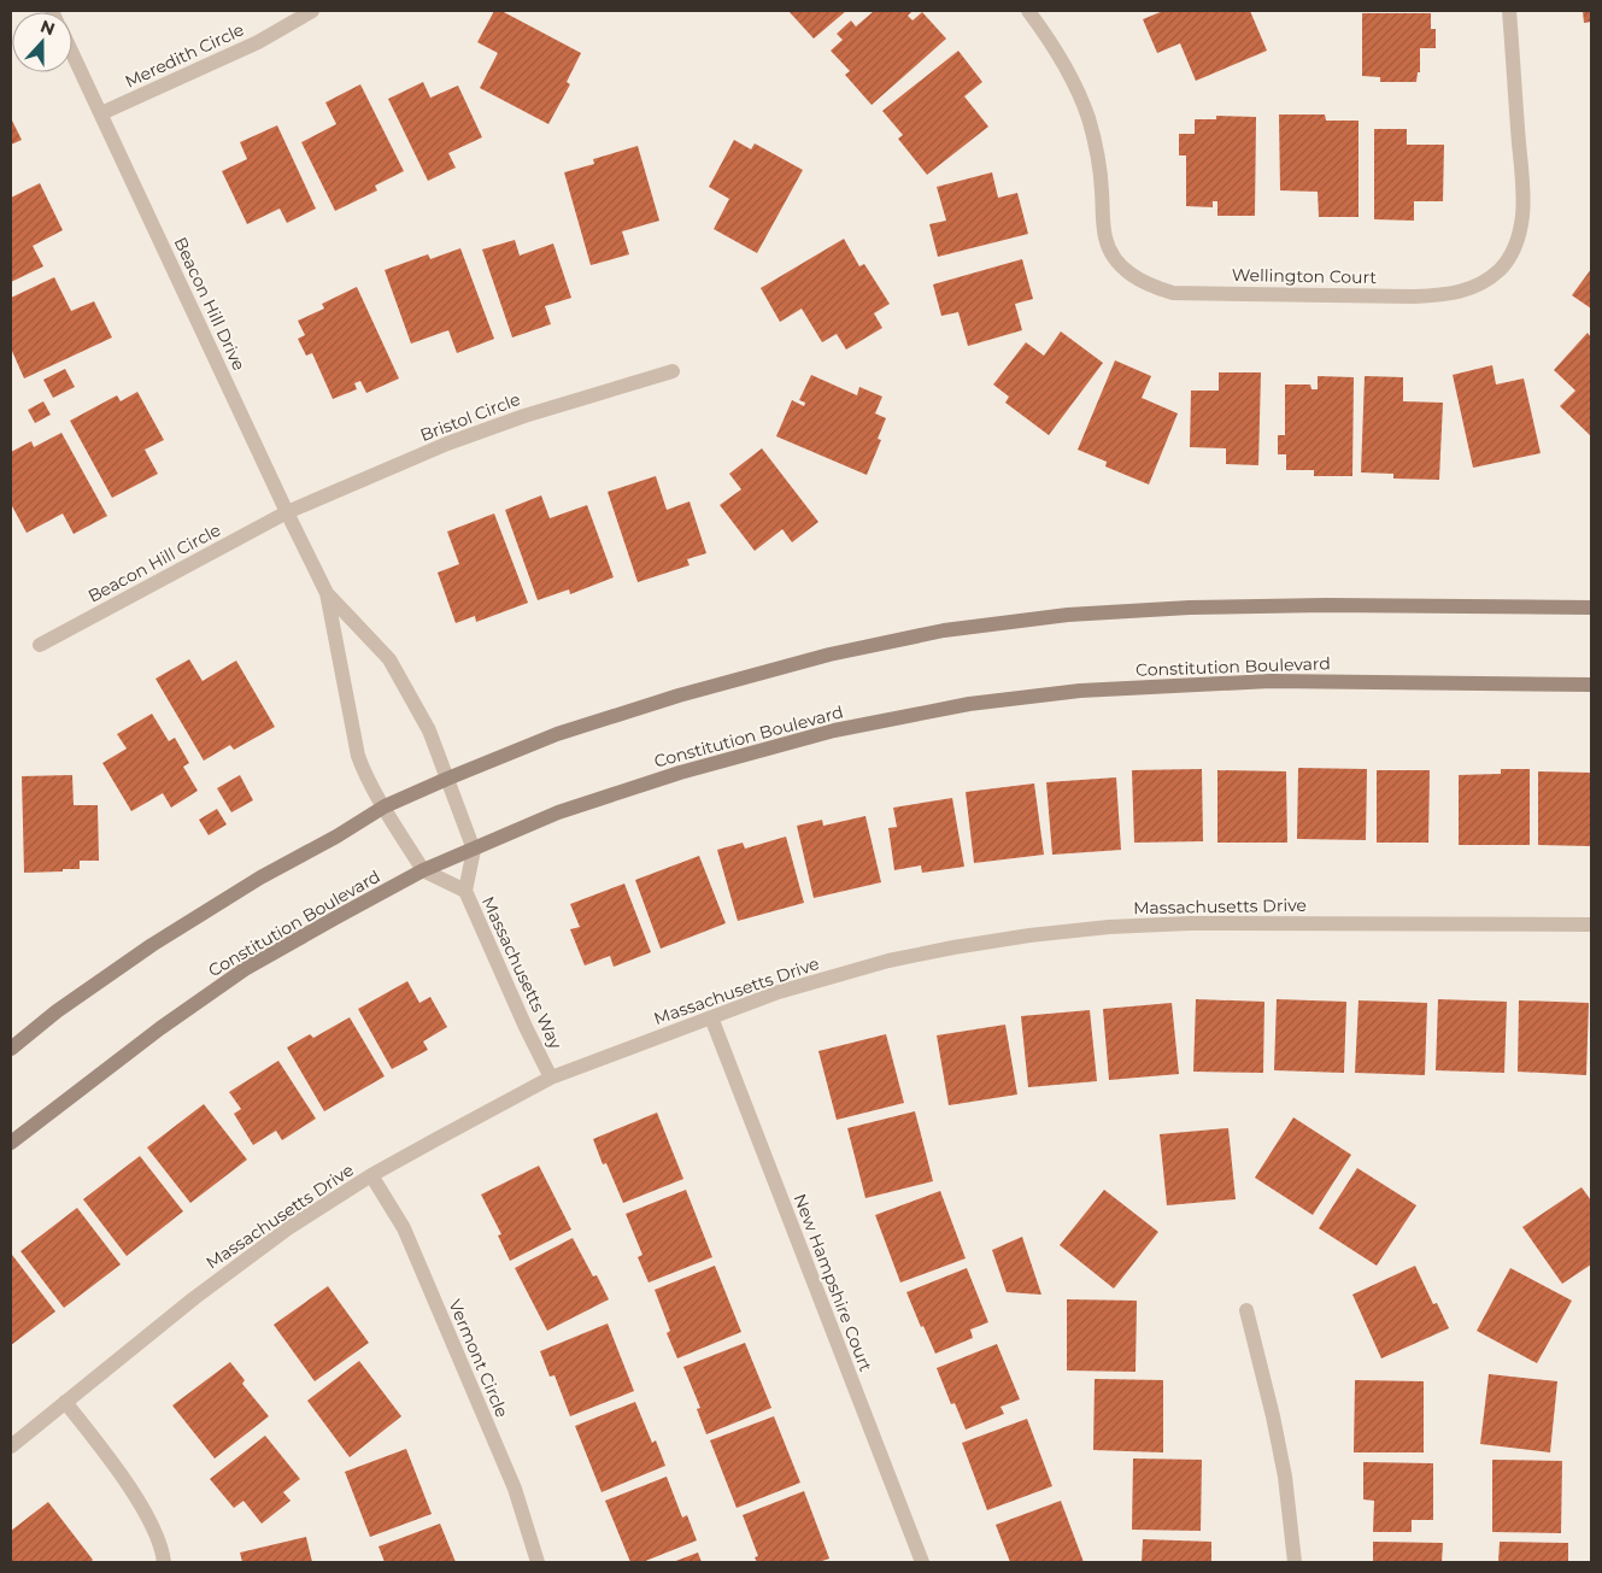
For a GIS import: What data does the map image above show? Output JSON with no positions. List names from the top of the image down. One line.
{"streets":{"main road":["Constitution Boulevard"],"street":["Meredith Circle","Wellington Court","Beacon Hill Drive","Bristol Circle","Beacon Hill Circle","Massachusetts Drive","Massachusetts Way","New Hampshire Court","Vermont Circle"]},"crossings":[["Meredith Circle","Beacon Hill Drive"],["Beacon Hill Drive","Bristol Circle"],["Beacon Hill Drive","Beacon Hill Circle"],["Beacon Hill Drive","Constitution Boulevard"],["Beacon Hill Drive","Massachusetts Way"],["Bristol Circle","Beacon Hill Circle"],["Constitution Boulevard","Massachusetts Way"],["Massachusetts Drive","Massachusetts Way"],["Massachusetts Drive","New Hampshire Court"],["Massachusetts Drive","Vermont Circle"]],"north":"top"}
